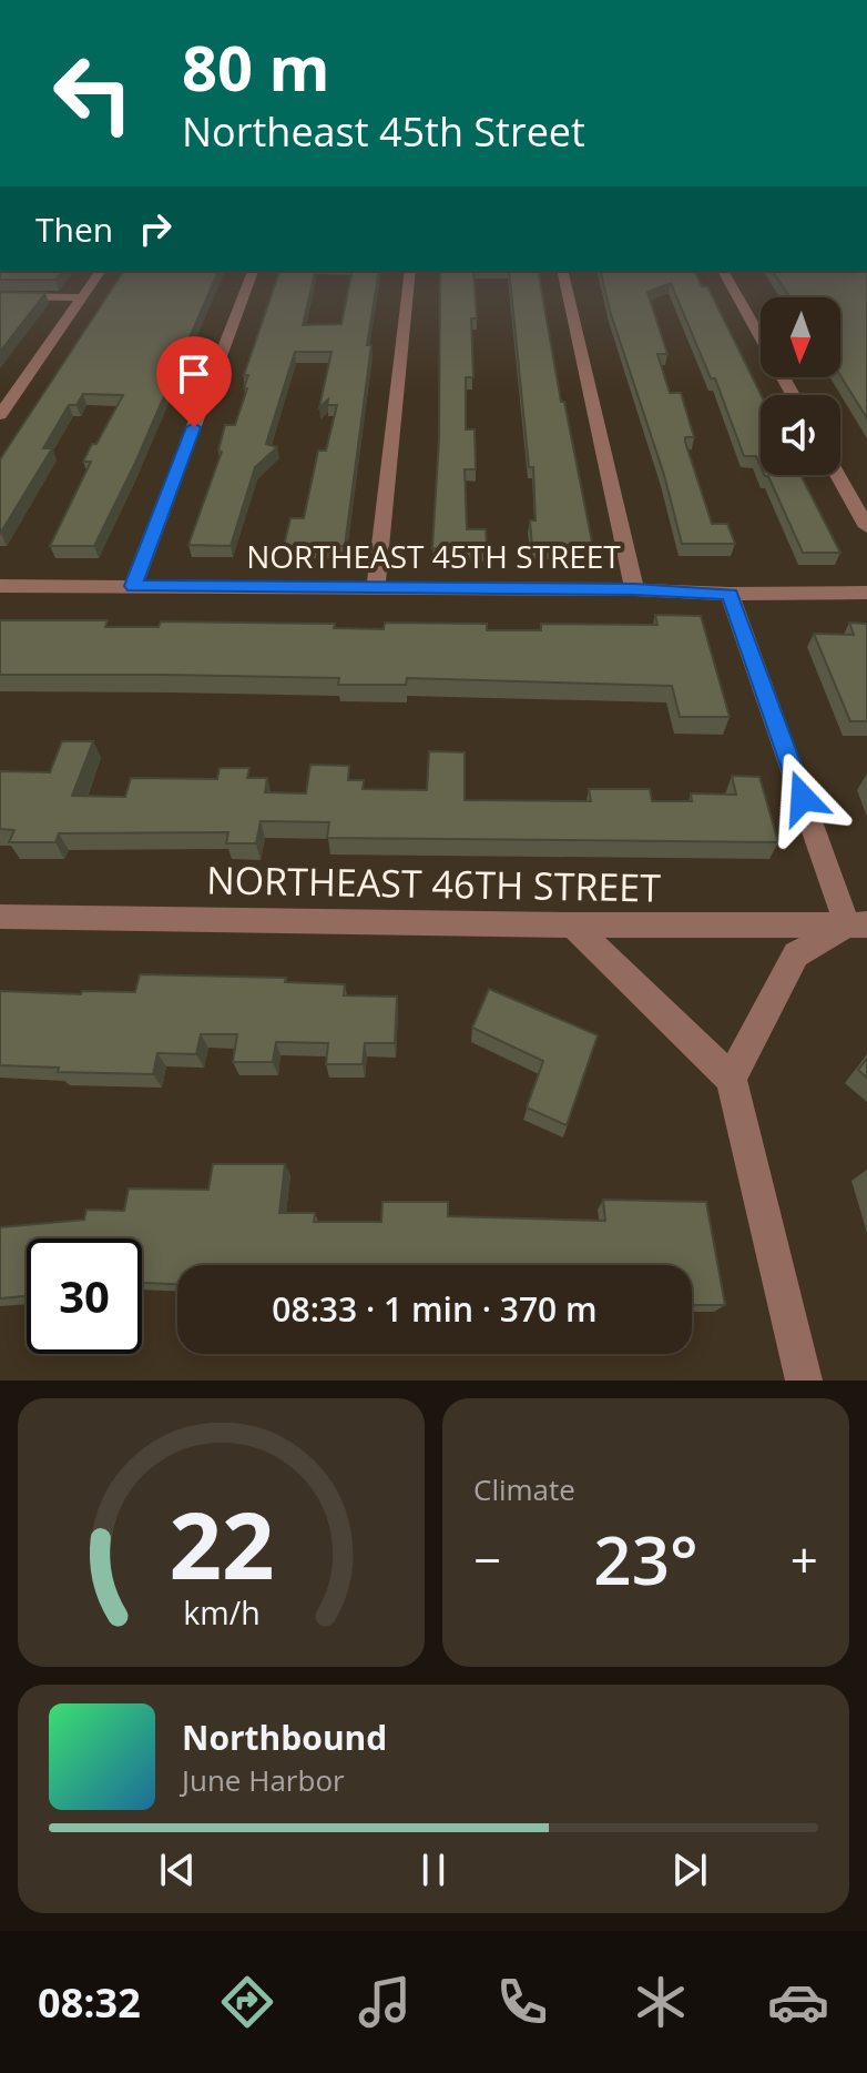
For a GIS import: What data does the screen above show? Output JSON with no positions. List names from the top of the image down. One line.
{"streets":{"street":["NORTHEAST 45TH STREET","NORTHEAST 46TH STREET"]},"north":"bottom","page":{"turn":["80 m","Northeast 45th Street"],"then":"Then","limit":"30","trip":"08:33 · 1 min · 370 m","tile":"Climate","heat":["−","23°","+"],"song":["Northbound","June Harbor"],"tabs":"08:32","gauge":["22","km/h"]}}
